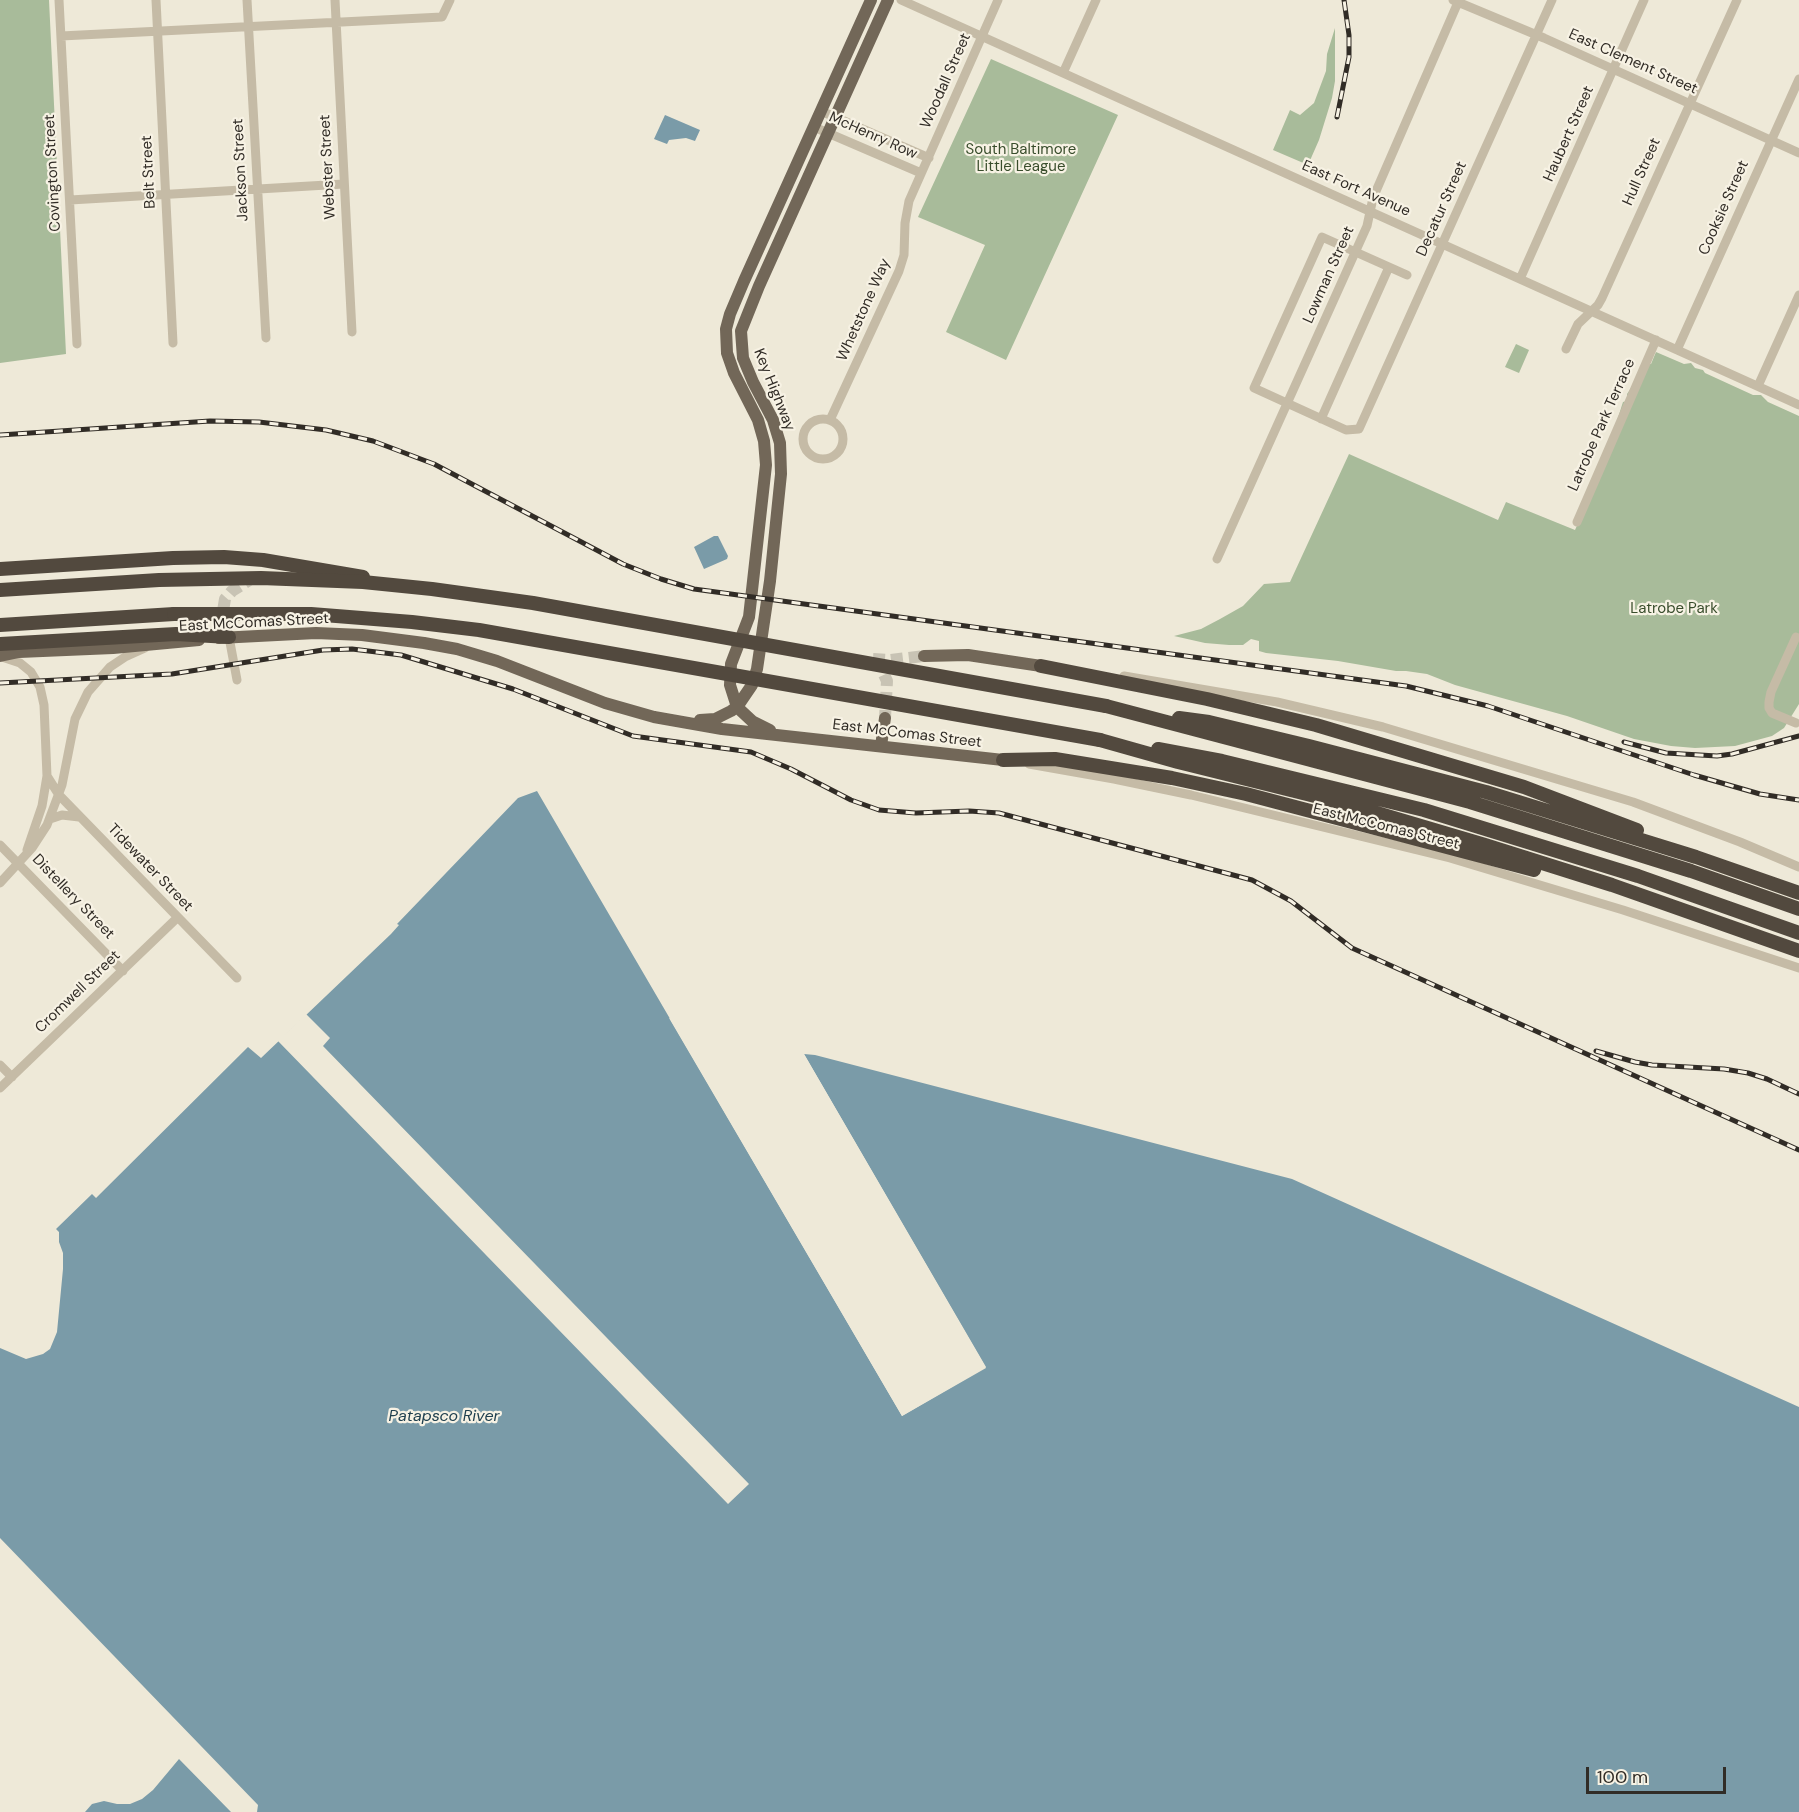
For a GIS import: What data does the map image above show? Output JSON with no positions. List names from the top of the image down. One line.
{"streets":{"main road":["Key Highway","East McComas Street"],"street":["East Clement Street","Woodall Street","Haubert Street","McHenry Row","Webster Street","Jackson Street","Belt Street","Hull Street","Covington Street","East Fort Avenue","Cooksie Street","Decatur Street","Lowman Street","Whetstone Way","Latrobe Park Terrace","Tidewater Street","Distellery Street","Cromwell Street"]},"crossings":[["East Clement Street","Haubert Street"],["East Clement Street","Hull Street"],["East Clement Street","Cooksie Street"],["East Clement Street","Decatur Street"],["East Clement Street","Lowman Street"],["Woodall Street","McHenry Row"],["Woodall Street","East Fort Avenue"],["Woodall Street","Whetstone Way"],["Haubert Street","East Fort Avenue"],["McHenry Row","Whetstone Way"],["McHenry Row","Key Highway"],["Hull Street","East Fort Avenue"],["East Fort Avenue","Cooksie Street"],["East Fort Avenue","Decatur Street"],["East Fort Avenue","Lowman Street"],["East Fort Avenue","Latrobe Park Terrace"],["Tidewater Street","Cromwell Street"],["Distellery Street","Cromwell Street"]],"water":["Patapsco River"],"parks":["South Baltimore Little League","Latrobe Park"],"scale_bar":"100 m"}
